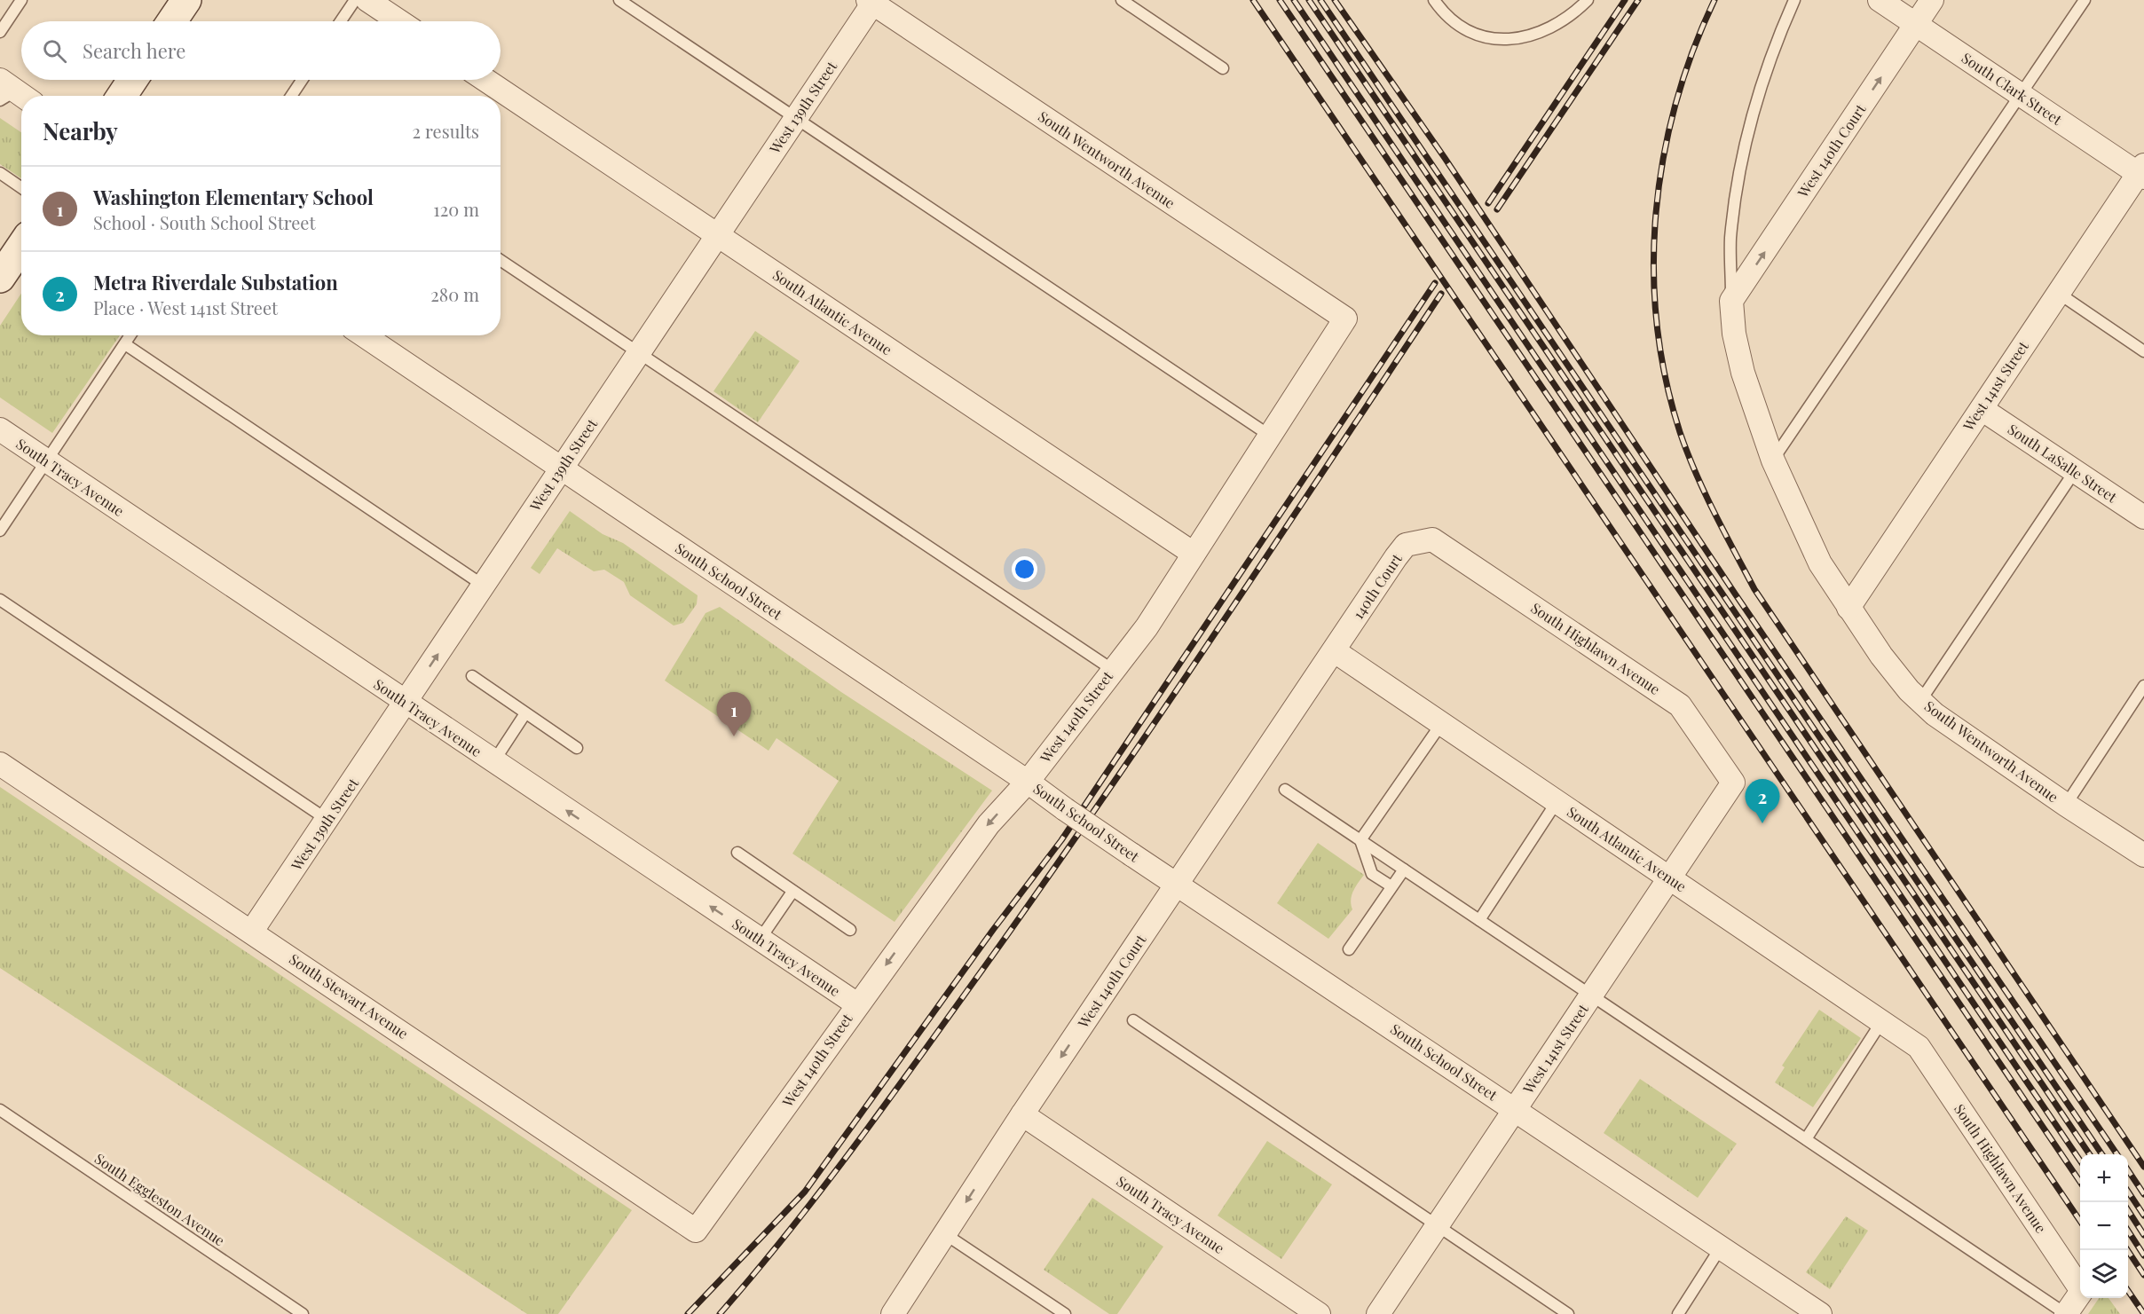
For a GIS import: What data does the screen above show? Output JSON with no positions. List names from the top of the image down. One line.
{"streets":{"street":["South Clark Street","West 139th Street","West 140th Court","South Wentworth Avenue","South Atlantic Avenue","West 141st Street","South LaSalle Street","South Tracy Avenue","South School Street","140th Court","South Highlawn Avenue","West 140th Street","South Stewart Avenue"],"lane":["South Eggleston Avenue"]},"crossings":[["South Clark Street","West 140th Court"],["South Clark Street","West 141st Street"],["West 139th Street","South Wentworth Avenue"],["West 139th Street","South Atlantic Avenue"],["West 139th Street","South Tracy Avenue"],["West 139th Street","South School Street"],["West 139th Street","South Stewart Avenue"],["West 140th Court","South Wentworth Avenue"],["West 140th Court","South Atlantic Avenue"],["West 140th Court","South Tracy Avenue"],["West 140th Court","South School Street"],["West 140th Court","140th Court"],["South Wentworth Avenue","West 141st Street"],["South Wentworth Avenue","West 140th Street"],["South Atlantic Avenue","West 141st Street"],["South Atlantic Avenue","140th Court"],["South Atlantic Avenue","South Highlawn Avenue"],["South Atlantic Avenue","West 140th Street"],["West 141st Street","South LaSalle Street"],["West 141st Street","South School Street"],["West 141st Street","South Highlawn Avenue"],["South Tracy Avenue","West 140th Street"],["South School Street","West 140th Street"],["140th Court","South Highlawn Avenue"],["West 140th Street","South Stewart Avenue"]],"page":{"search":"Search here","heading":["Nearby","2 results"],"list":[{"mark":"1","name":"Washington Elementary School","note":"School · South School Street","value":"120 m"},{"mark":"2","name":"Metra Riverdale Substation","note":"Place · West 141st Street","value":"280 m"}],"pins":["1","2"],"map_buttons":["+","−"]}}
